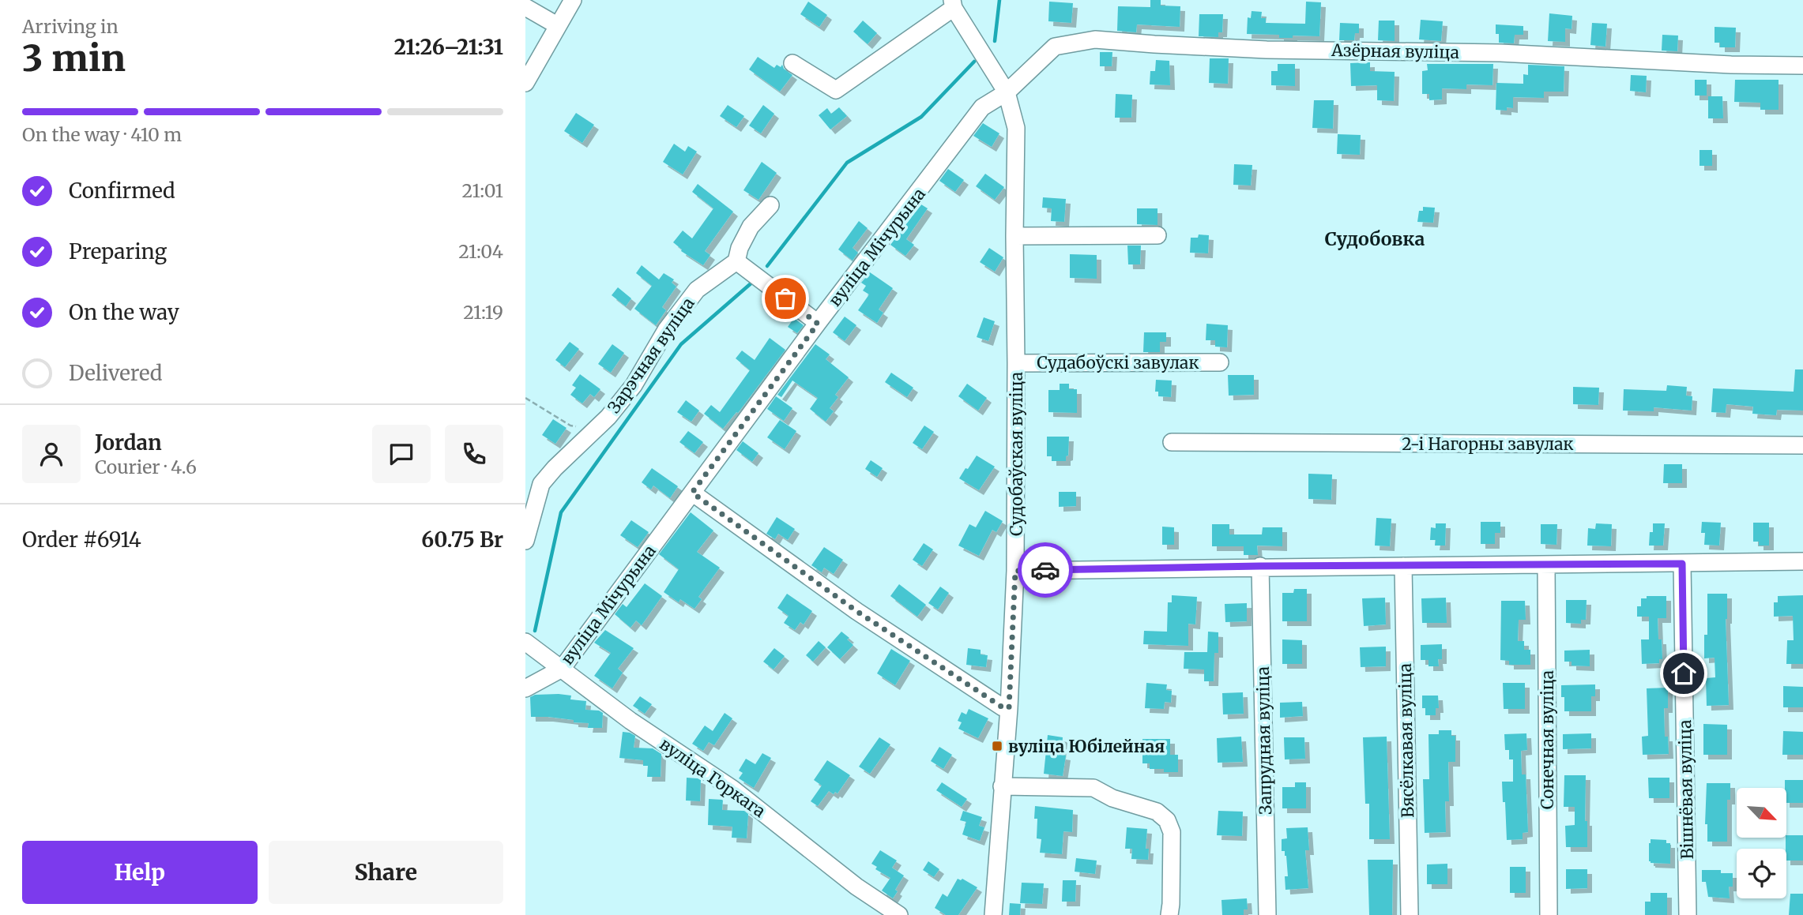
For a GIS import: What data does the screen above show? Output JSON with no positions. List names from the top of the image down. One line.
{"streets":{"street":["Азёрная вуліца","вуліца Мічурына","Зарэчная вуліца","Судабоўскі завулак","2-і Нагорны завулак","Судобаўская вуліца","Сонечная вуліца","Запрудная вуліца","Вясёлкавая вуліца","вуліца Горкага","Вішнёвая вуліца"]},"crossings":[["Азёрная вуліца","вуліца Мічурына"],["Азёрная вуліца","Судобаўская вуліца"],["вуліца Мічурына","Судобаўская вуліца"],["вуліца Мічурына","вуліца Горкага"],["Судабоўскі завулак","Судобаўская вуліца"]],"districts":["Судобовка"],"places":{"transit":["вуліца Юбілейная"]},"north":"bottom right","page":{"heading":["3 min","Arriving in","21:26–21:31"],"panel":["Jordan","Courier · 4.6","Order #6914","60.75 Br"],"bar":"On the way · 410 m","list":[["Confirmed","21:01"],["Preparing","21:04"],["On the way","21:19"],"Delivered"],"buttons":["Help","Share"]}}
